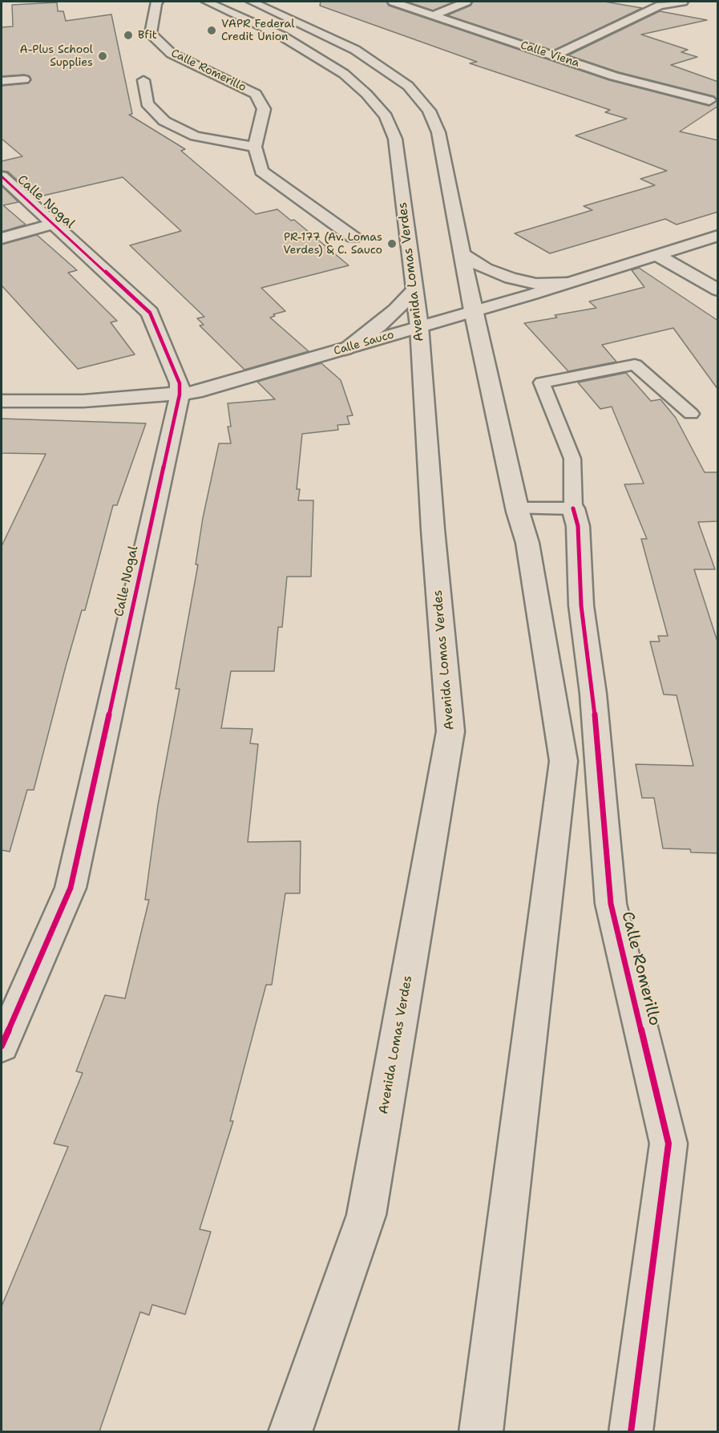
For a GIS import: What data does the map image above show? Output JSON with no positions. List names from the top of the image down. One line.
{"streets":{"street":["Calle Viena","Calle Romerillo","Calle Nogal","Avenida Lomas Verdes","Calle Sauco"]},"crossings":[["Calle Nogal","Calle Sauco"],["Avenida Lomas Verdes","Calle Sauco"]],"places":["VAPR Federal Credit Union","Bfit","A-Plus School Supplies","PR-177 (Av. Lomas Verdes) & C. Sauco"]}
